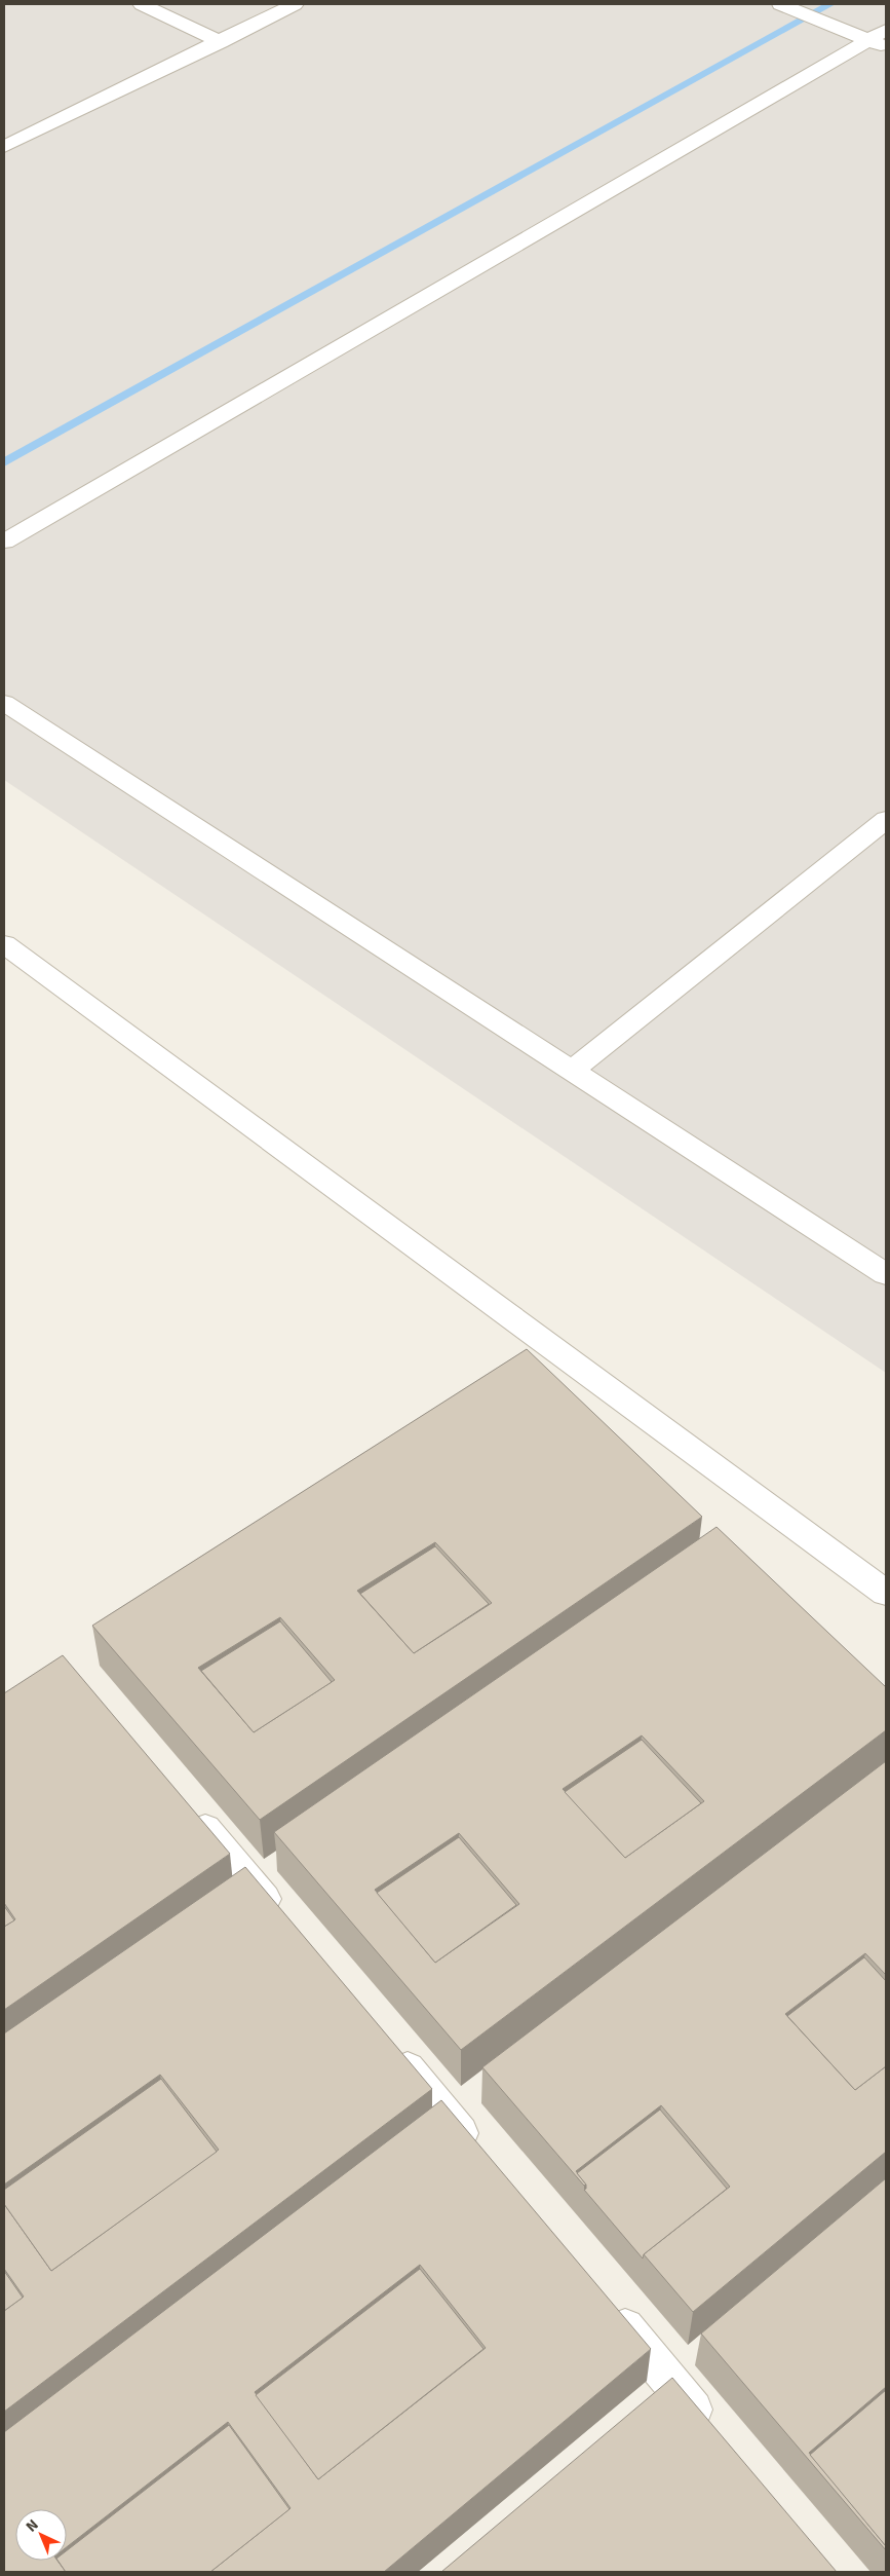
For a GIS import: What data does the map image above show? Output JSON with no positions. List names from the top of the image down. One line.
{"north":"top left"}
